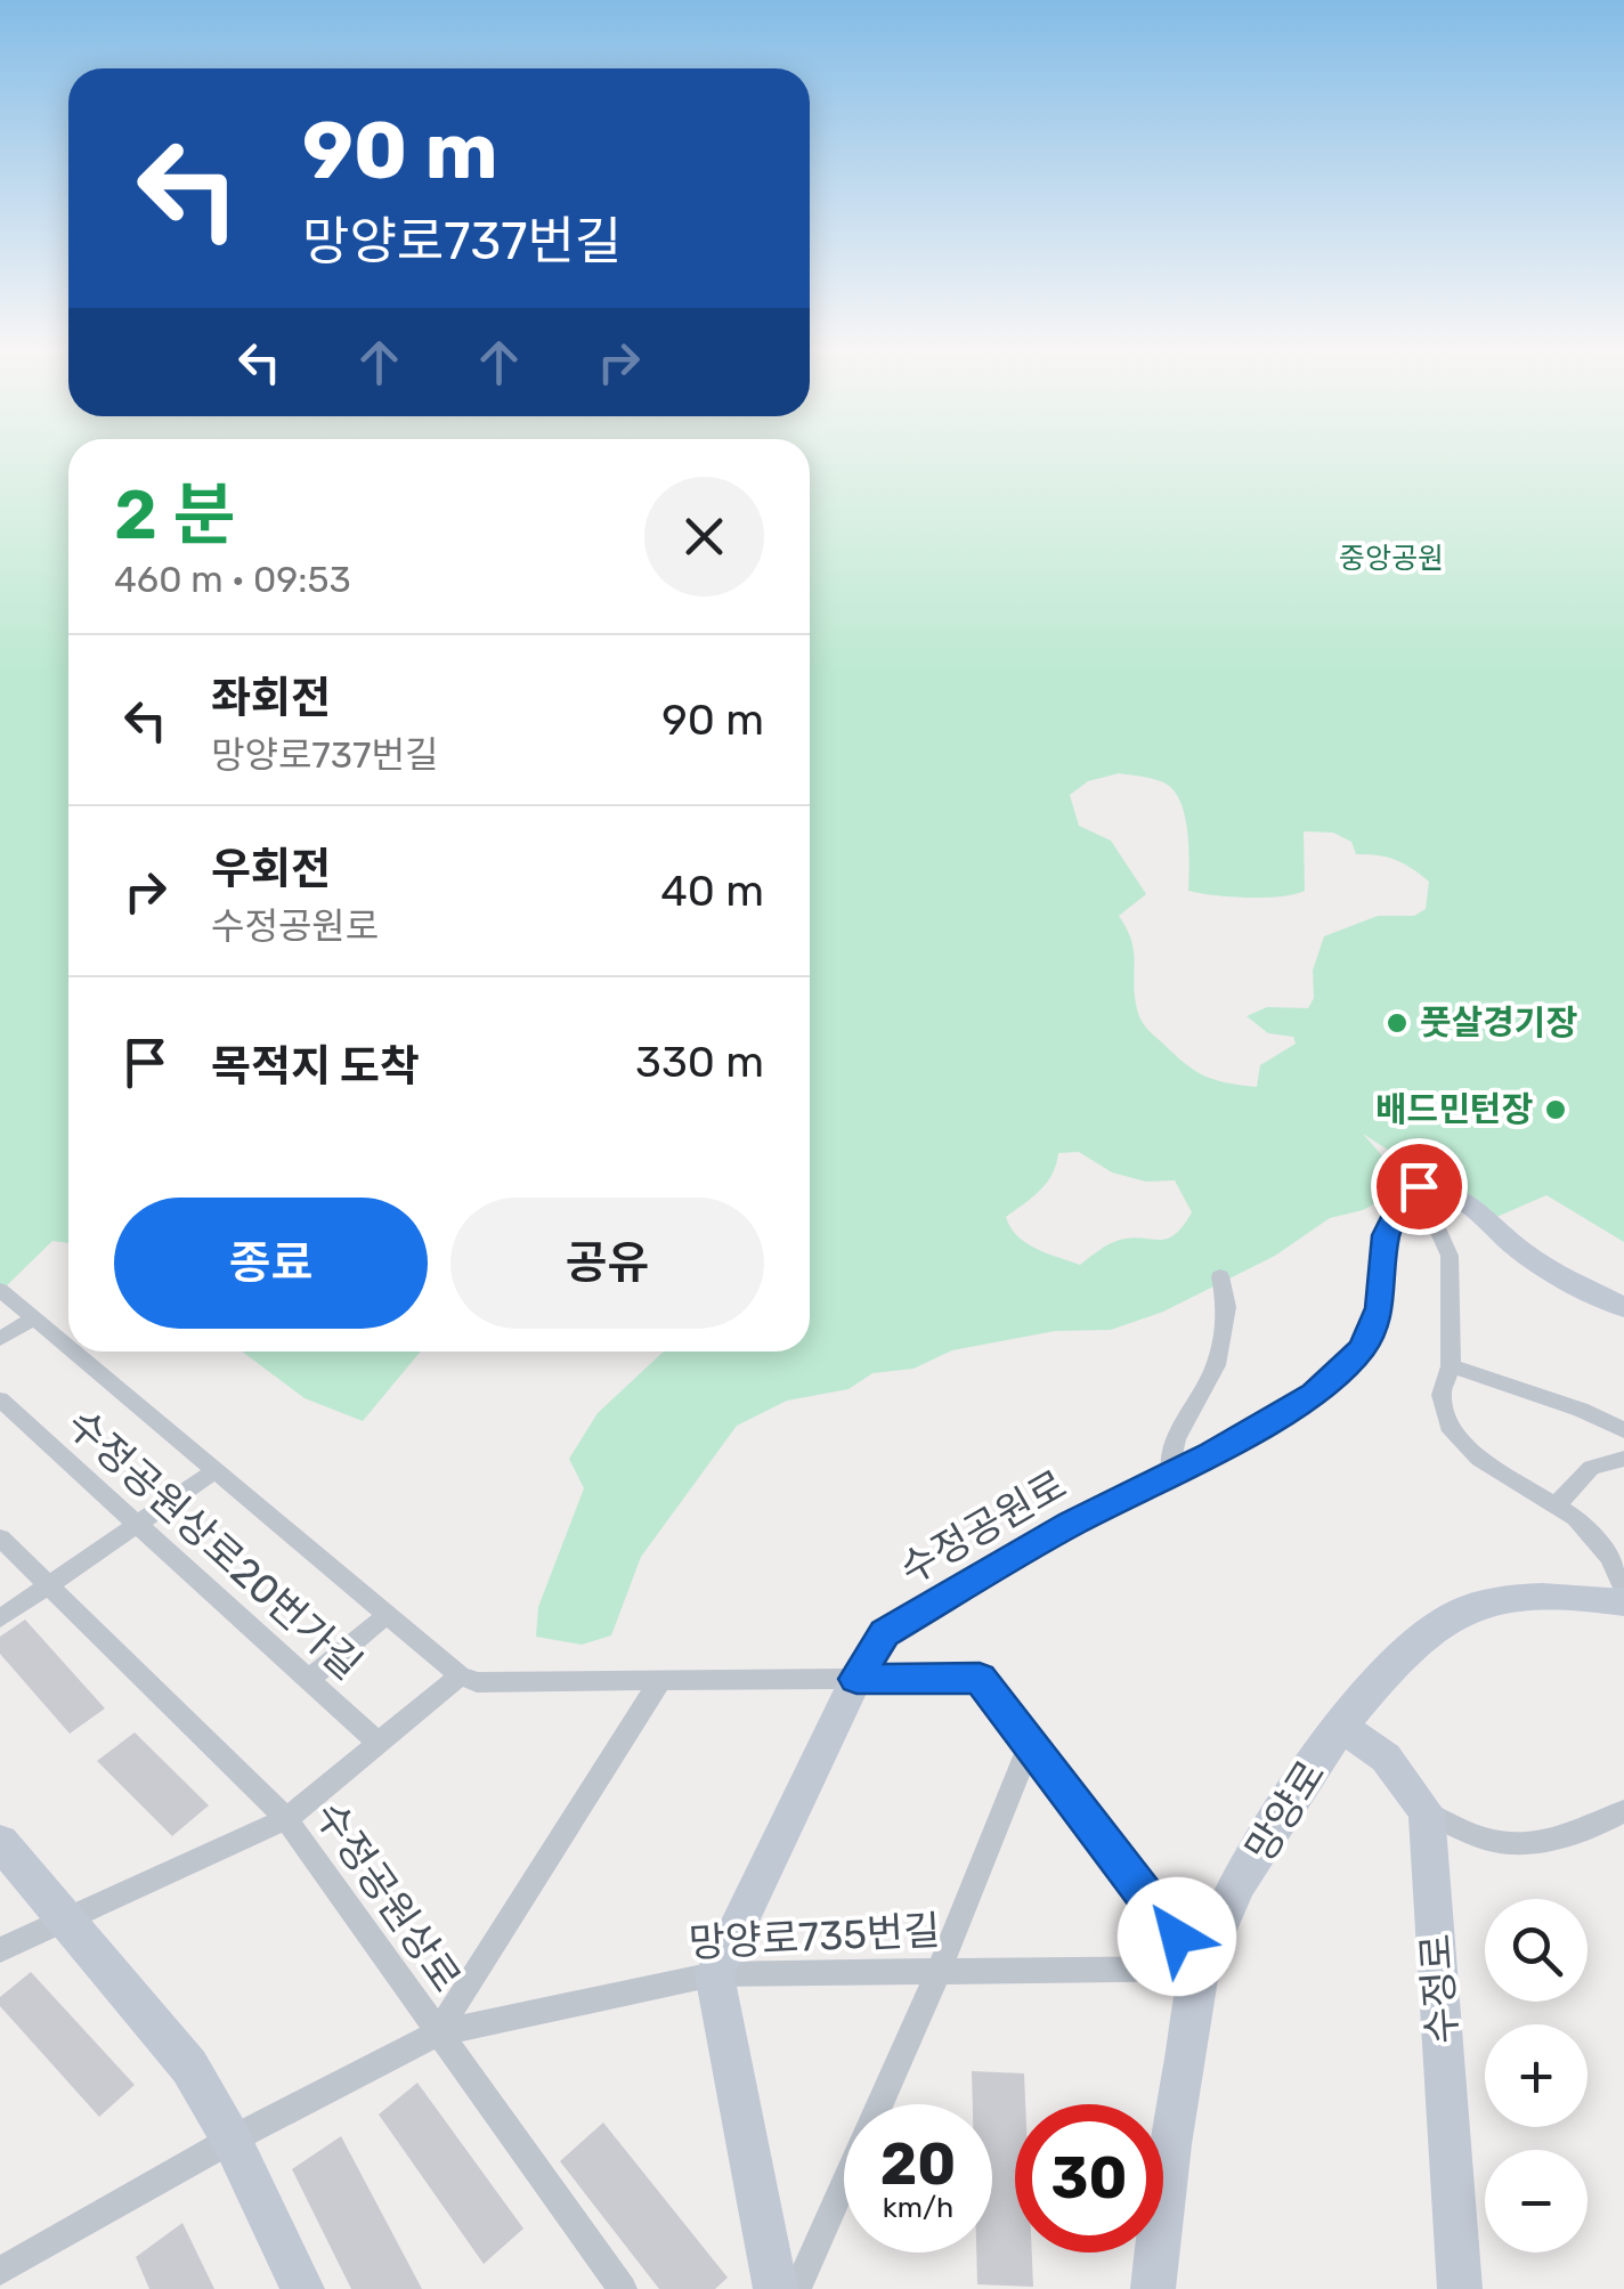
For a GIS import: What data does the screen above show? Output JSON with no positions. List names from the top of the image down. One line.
{"streets":{"street":["수정공원로","수정공원상로20번가길","망양로","수정공원상로","망양로735번길","수정로"]},"crossings":[["수정공원로","망양로735번길"],["망양로","망양로735번길"],["수정공원상로","망양로735번길"]],"parks":["중앙공원"],"places":["풋살경기장","배드민턴장"],"page":{"turn":["90 m","망양로737번길"],"heading":["2 분","460 m · 09:53"],"list":[{"name":"좌회전","note":"망양로737번길","value":"90 m"},{"name":"우회전","note":"수정공원로","value":"40 m"},{"name":"목적지 도착","value":"330 m"}],"buttons":["종료","공유"],"map_buttons":["+","−"],"speed":"20 km/h","limit":"30"}}
